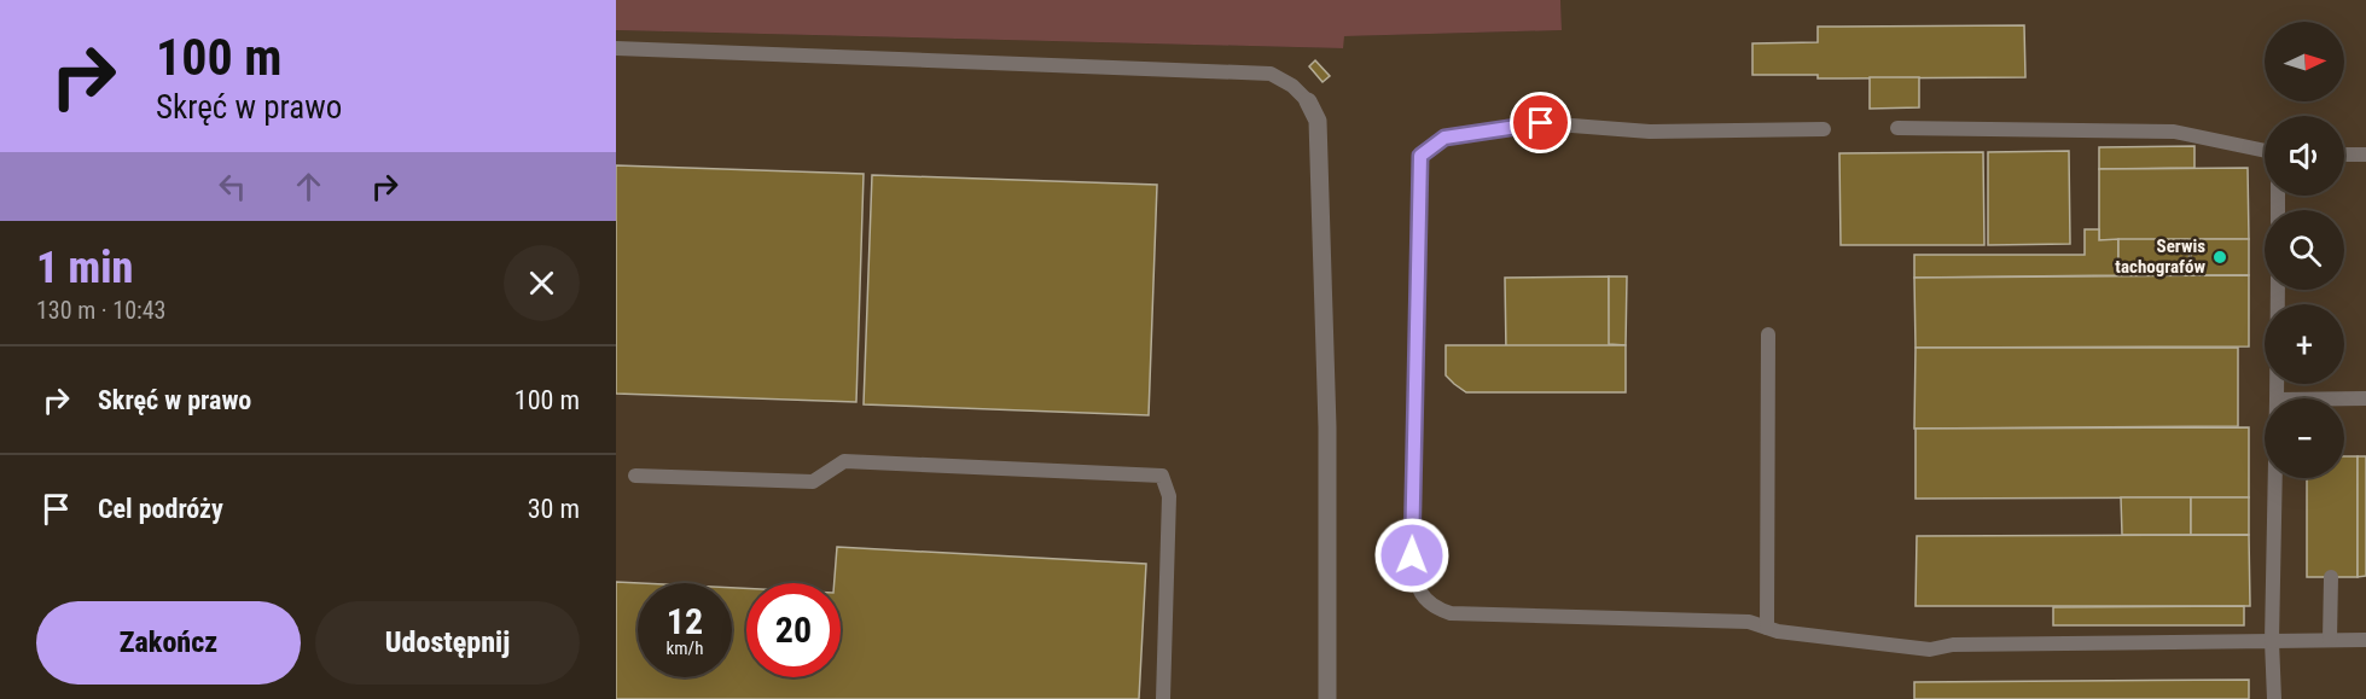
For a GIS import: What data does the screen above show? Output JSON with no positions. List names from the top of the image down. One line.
{"places":["Serwis tachografów"],"north":"right","page":{"turn":["100 m","Skręć w prawo"],"map_buttons":["+","−"],"heading":["1 min","130 m · 10:43"],"list":[{"name":"Skręć w prawo","value":"100 m"},{"name":"Cel podróży","value":"30 m"}],"speed":"12 km/h","limit":"20","buttons":["Zakończ","Udostępnij"]}}
